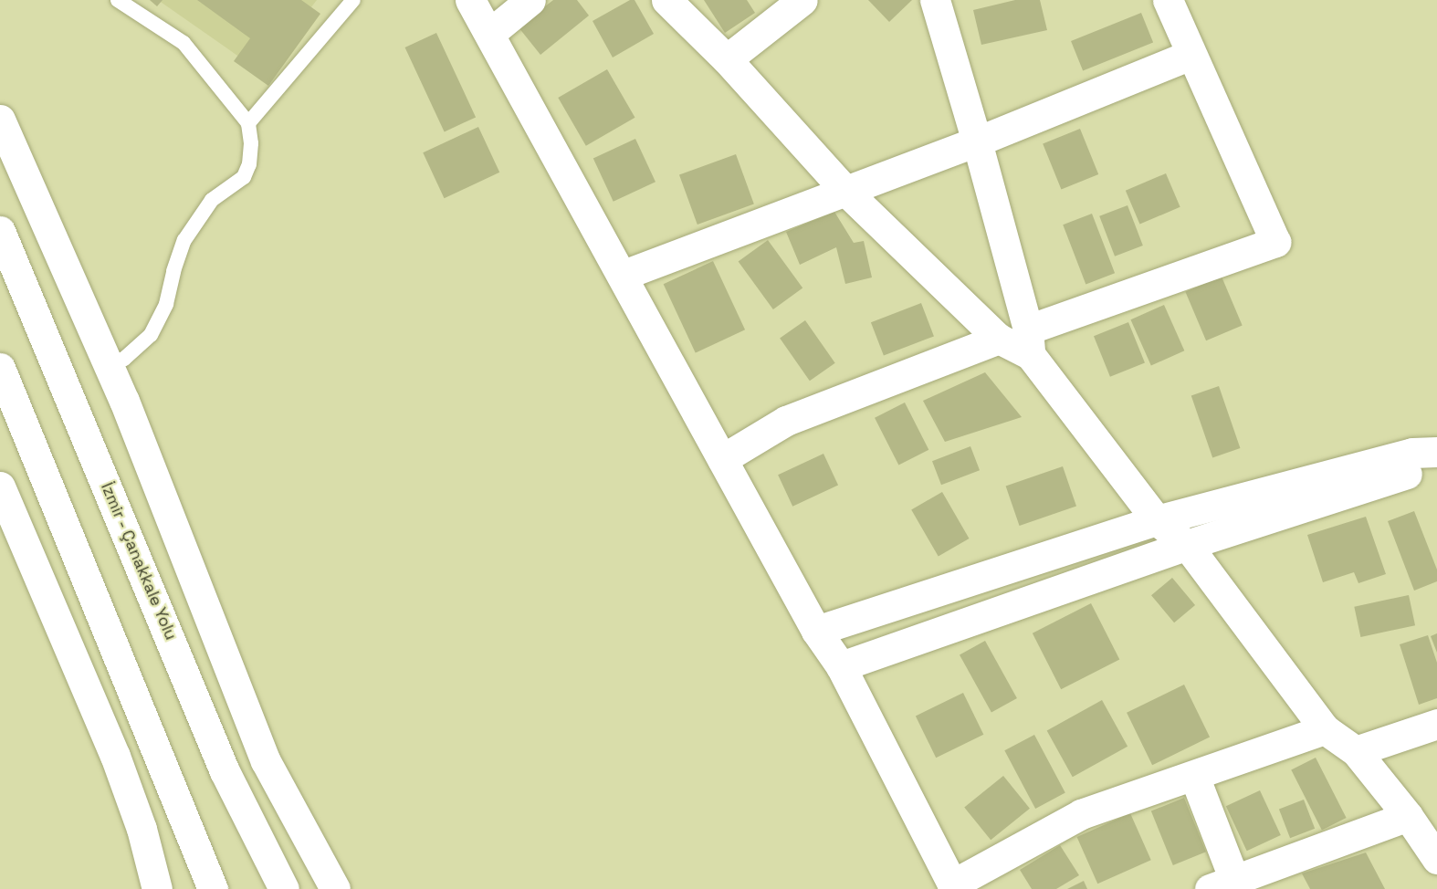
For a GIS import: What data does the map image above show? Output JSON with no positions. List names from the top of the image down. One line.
{"streets":{"main road":["İzmir - Çanakkale Yolu"]}}
